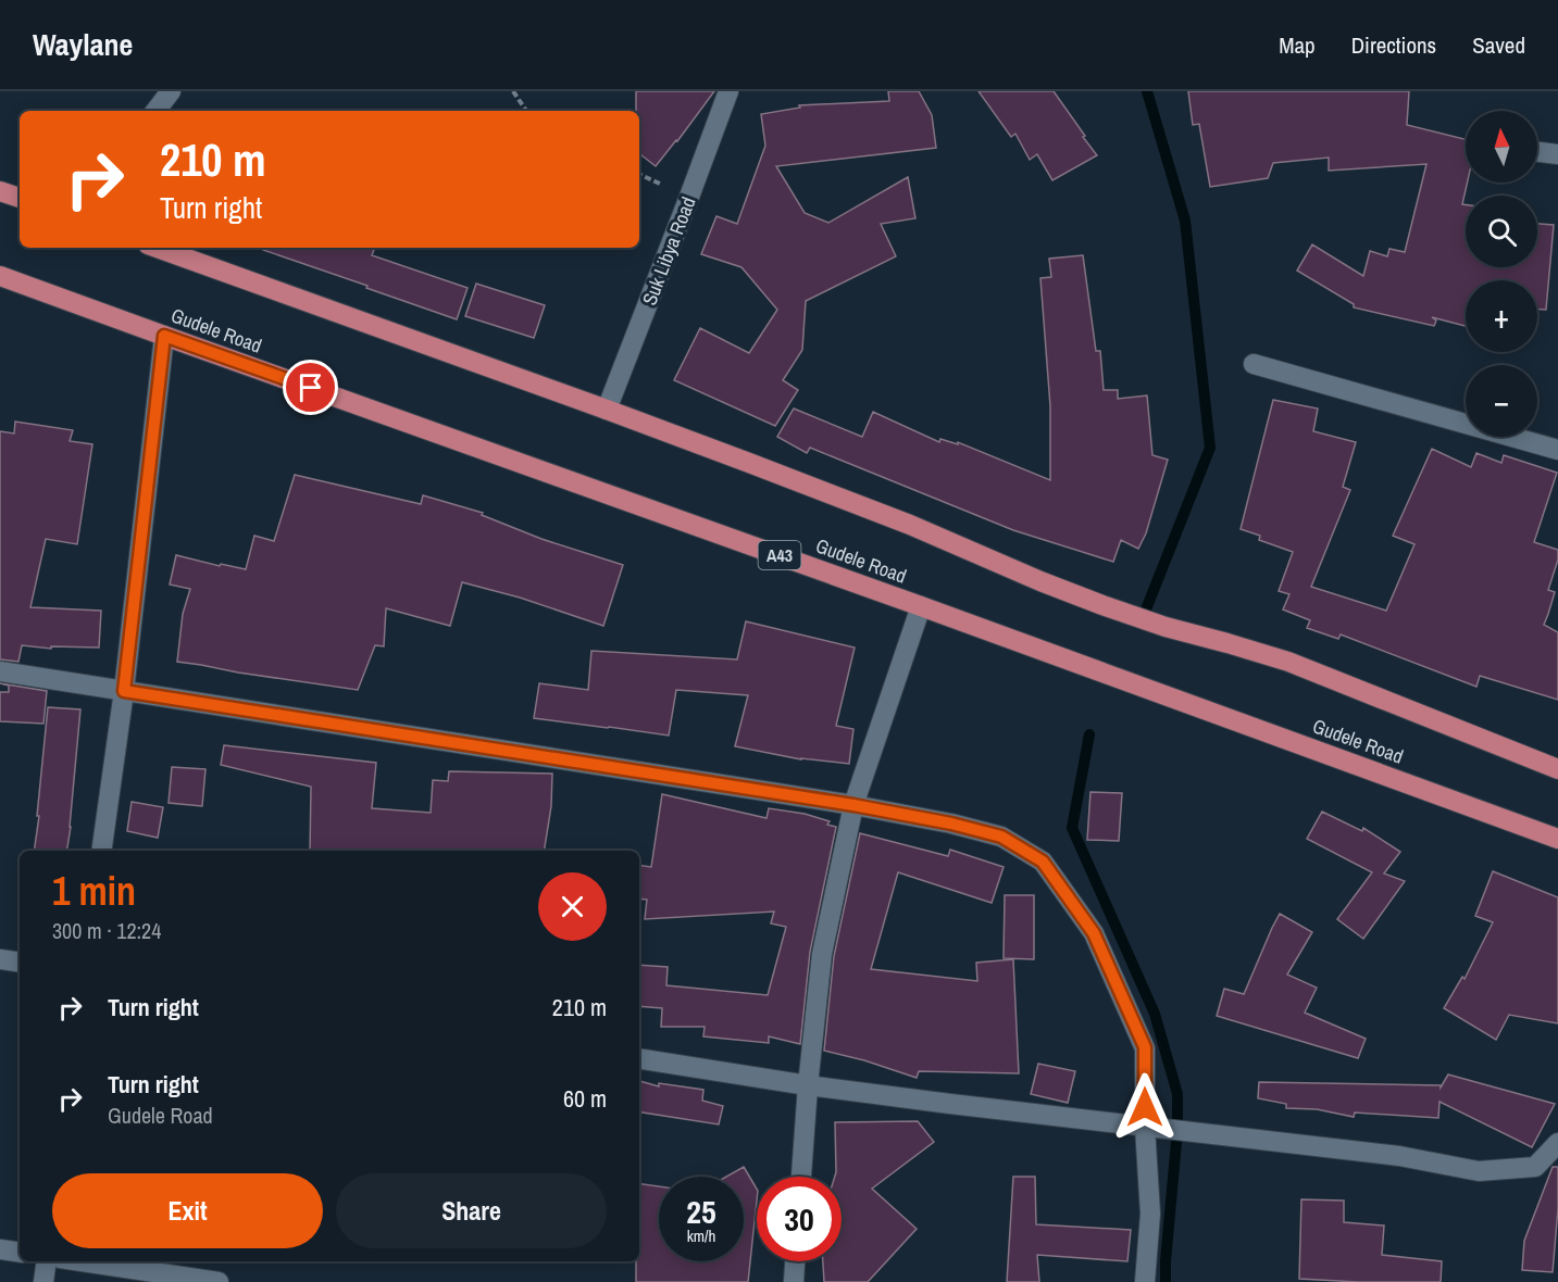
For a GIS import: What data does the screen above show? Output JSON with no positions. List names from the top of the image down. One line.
{"streets":{"highway":["Gudele Road","A43"],"street":["Suk Libya Road"]},"north":"top","page":{"header":"Waylane","nav":["Map","Directions","Saved"],"map_buttons":["+","−"],"turn":["210 m","Turn right"],"heading":["1 min","300 m · 12:24"],"list":[{"name":"Turn right","value":"210 m"},{"name":"Turn right","note":"Gudele Road","value":"60 m"}],"buttons":["Exit","Share"],"speed":"25 km/h","limit":"30"}}
